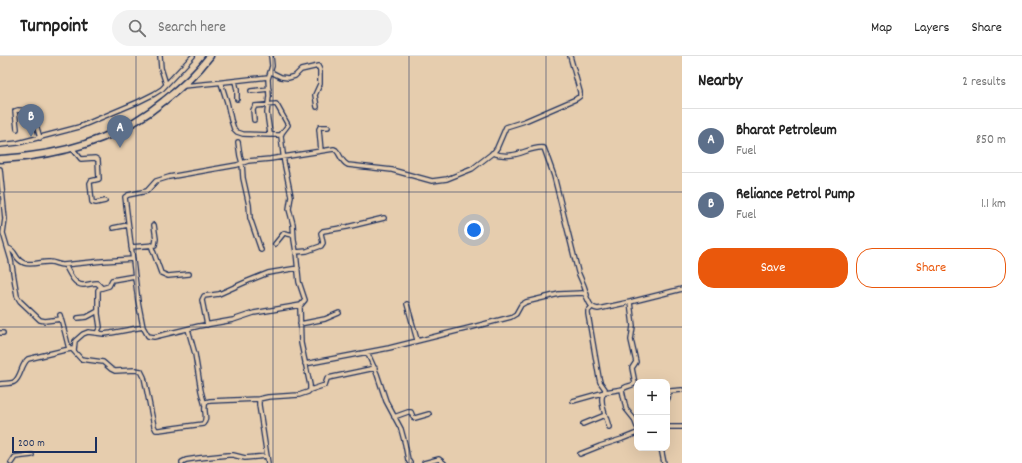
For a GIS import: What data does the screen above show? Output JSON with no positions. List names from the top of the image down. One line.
{"scale_bar":"200 m","page":{"header":"Turnpoint","search":"Search here","nav":["Map","Layers","Share"],"heading":["Nearby","2 results"],"pins":["B","A"],"list":[{"mark":"A","name":"Bharat Petroleum","note":"Fuel","value":"850 m"},{"mark":"B","name":"Reliance Petrol Pump","note":"Fuel","value":"1.1 km"}],"buttons":["Save","Share"],"map_buttons":["+","−"],"scale":"200 m"}}
